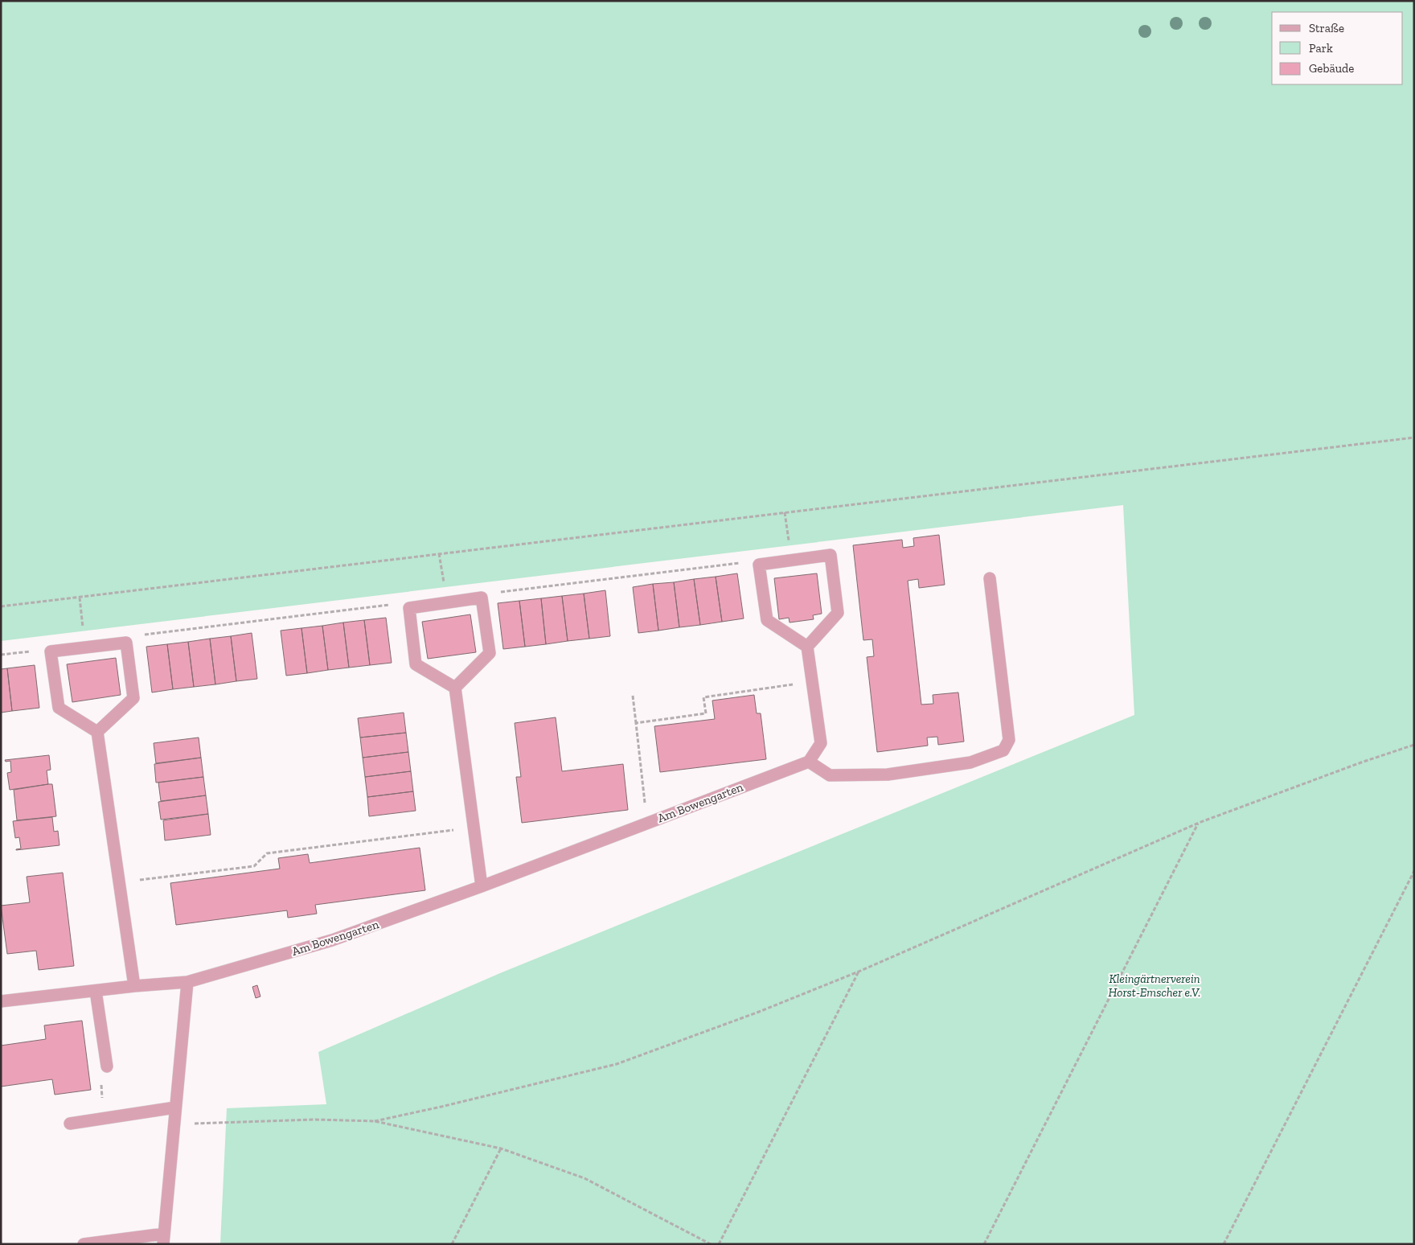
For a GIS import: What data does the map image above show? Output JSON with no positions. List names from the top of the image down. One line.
{"streets":{"street":["Am Bowengarten"]},"parks":["Kleingärtnerverein Horst-Emscher e.V."],"legend":["Straße","Park","Gebäude"]}
